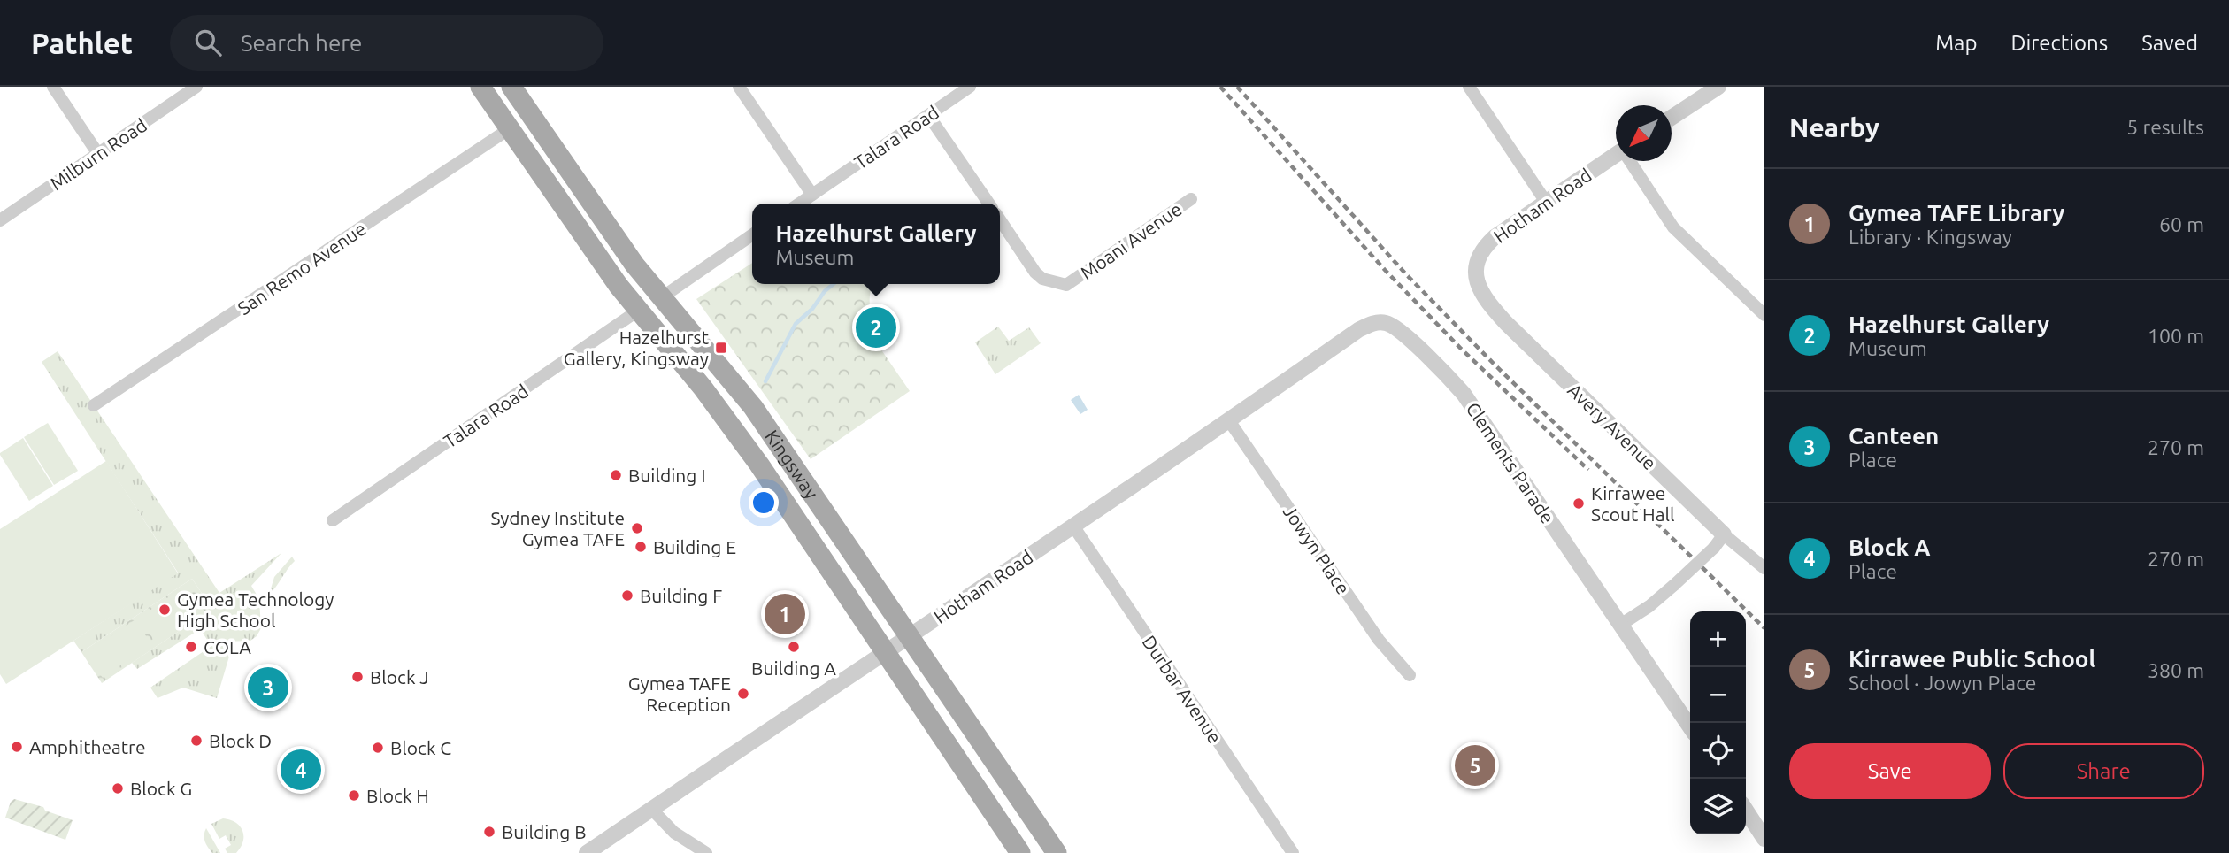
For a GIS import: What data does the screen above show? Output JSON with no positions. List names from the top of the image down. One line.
{"streets":{"main road":["Kingsway"],"street":["Talara Road","Milburn Road","Hotham Road","Moani Avenue","San Remo Avenue","Avery Avenue","Clements Parade","Jowyn Place","Durbar Avenue"]},"crossings":[["Talara Road","Kingsway"],["Hotham Road","Avery Avenue"],["Hotham Road","Clements Parade"],["Hotham Road","Kingsway"],["Hotham Road","Jowyn Place"],["Hotham Road","Durbar Avenue"],["San Remo Avenue","Kingsway"]],"places":{"transit":["Hazelhurst Gallery, Kingsway"],"other":["Building I","Kirrawee Scout Hall","Sydney Institute Gymea TAFE","Building E","Building F","Gymea Technology High School","COLA","Building A","Block J","Gymea TAFE Reception","Block D","Amphitheatre","Block C","Block G","Block H","Building B"]},"north":"bottom left","page":{"header":"Pathlet","search":"Search here","nav":["Map","Directions","Saved"],"heading":["Nearby","5 results"],"list":[{"mark":"1","name":"Gymea TAFE Library","note":"Library · Kingsway","value":"60 m"},{"mark":"2","name":"Hazelhurst Gallery","note":"Museum","value":"100 m"},{"mark":"3","name":"Canteen","note":"Place","value":"270 m"},{"mark":"4","name":"Block A","note":"Place","value":"270 m"},{"mark":"5","name":"Kirrawee Public School","note":"School · Jowyn Place","value":"380 m"}],"popup":["Hazelhurst Gallery","Museum"],"pins":["2","1","3","5","4"],"map_buttons":["+","−"],"buttons":["Save","Share"]}}
